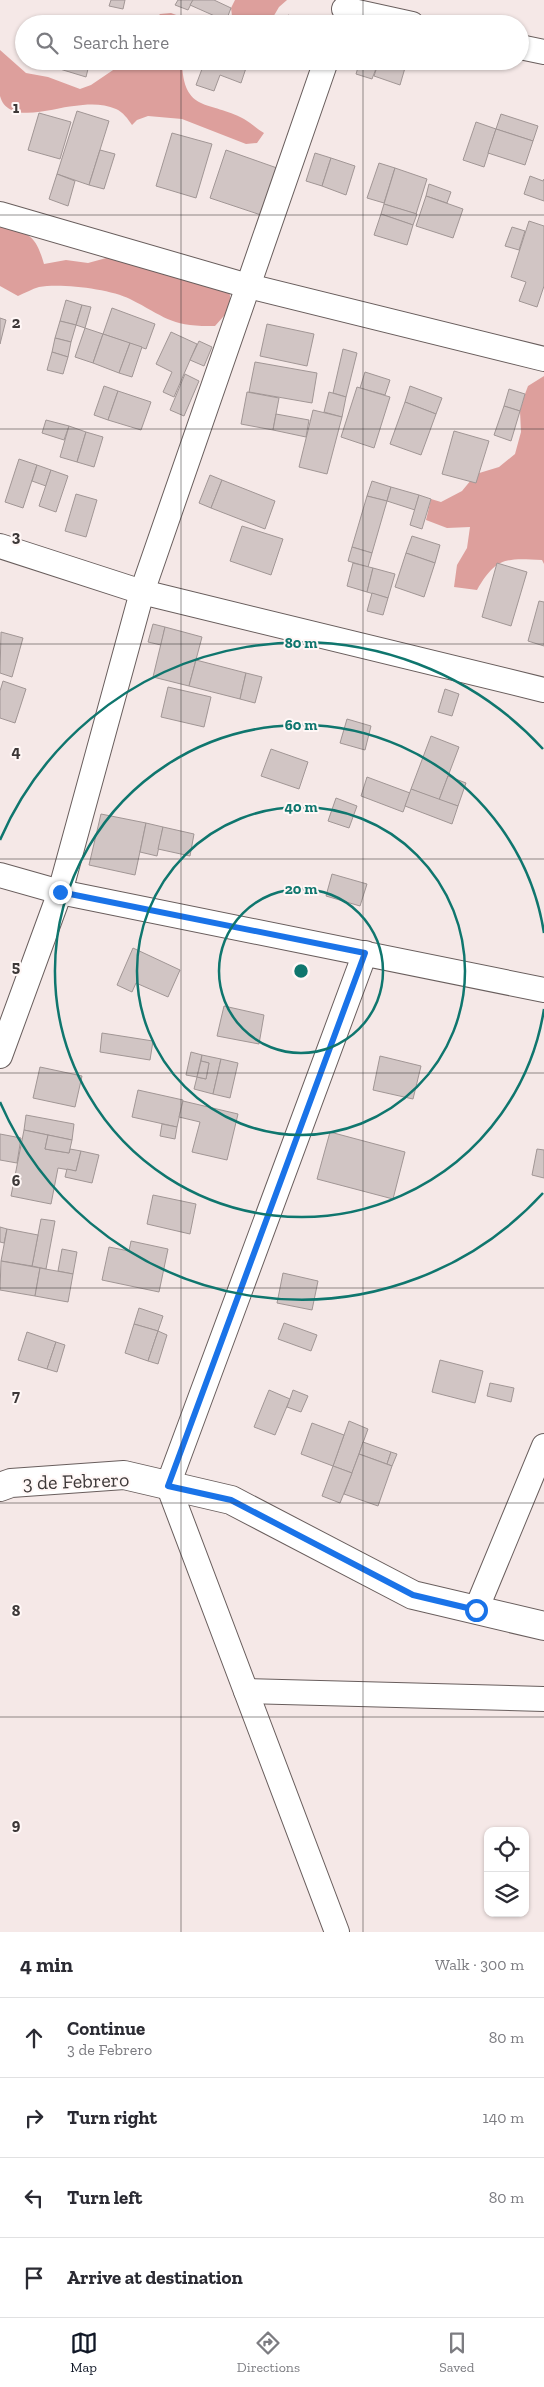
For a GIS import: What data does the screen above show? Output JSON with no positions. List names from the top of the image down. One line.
{"streets":{"street":["3 de Febrero"]},"page":{"search":"Search here","heading":["4 min","Walk · 300 m"],"list":[["Continue","3 de Febrero","80 m"],["Turn right","140 m"],["Turn left","80 m"],"Arrive at destination"],"nav":["Map","Directions","Saved"]},"grid":{"rows":["1","2","3","4","5","6","7","8","9"]},"rings":["80 m","60 m","40 m","20 m"]}
